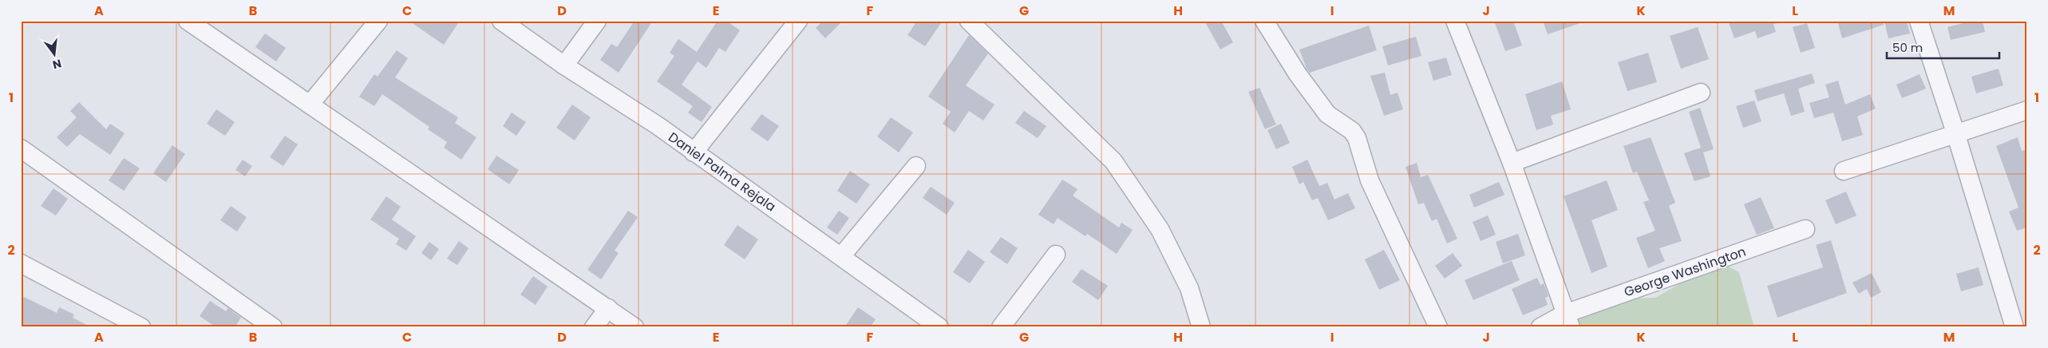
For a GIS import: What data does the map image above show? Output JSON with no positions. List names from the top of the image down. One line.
{"streets":{"street":["Daniel Palma Rejala","George Washington"]},"scale_bar":"50 m","north":"bottom","grid":{"columns":["A","B","C","D","E","F","G","H","I","J","K","L","M"],"rows":["1","2"]}}
